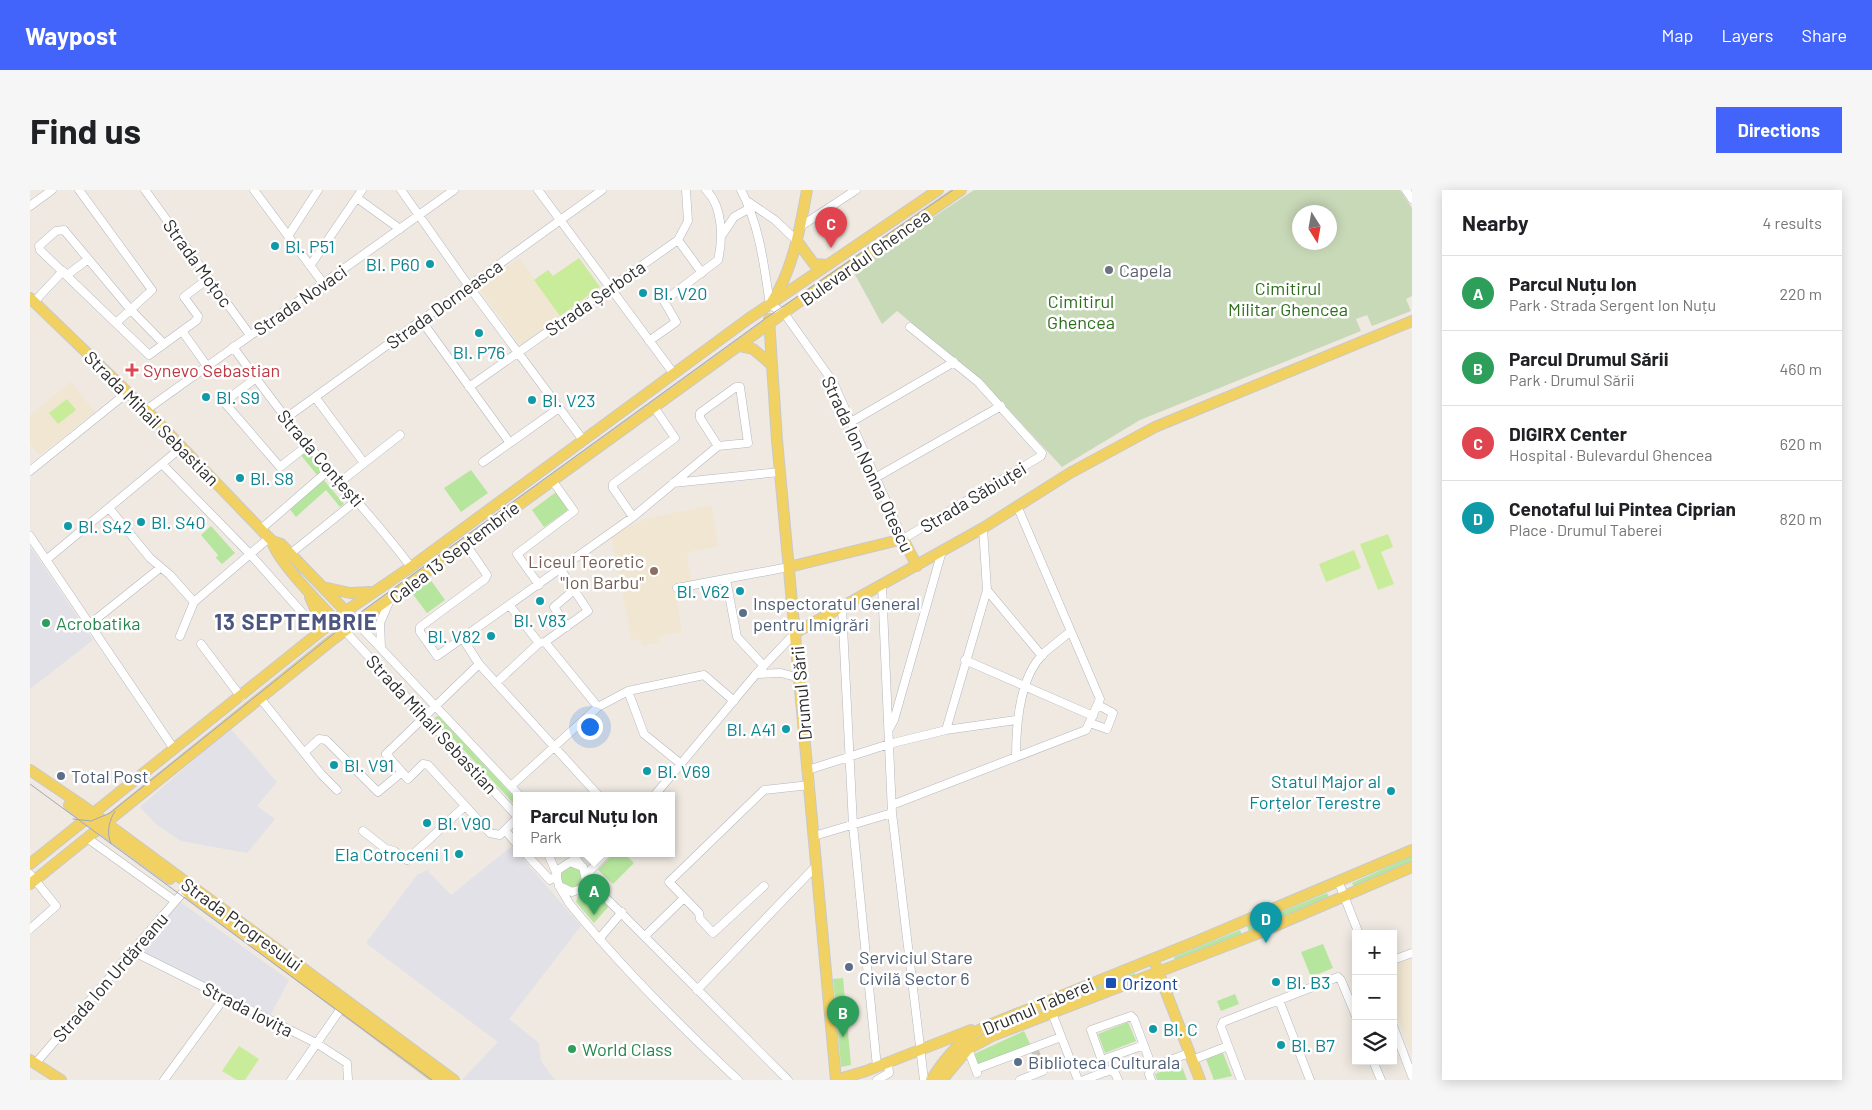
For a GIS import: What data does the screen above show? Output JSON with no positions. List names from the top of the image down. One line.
{"streets":{"main road":["Bulevardul Ghencea","Strada Mihail Sebastian","Strada Ion Nonna Otescu","Calea 13 Septembrie","Drumul Sării","Strada Progresului","Drumul Taberei"],"street":["Strada Moțoc","Strada Șerbota","Strada Novaci","Strada Dorneasca","Strada Conțești","Strada Săbiuței","Strada Ion Urdăreanu","Strada Iovița"]},"crossings":[["Bulevardul Ghencea","Strada Ion Nonna Otescu"],["Bulevardul Ghencea","Calea 13 Septembrie"],["Bulevardul Ghencea","Drumul Sării"],["Strada Moțoc","Strada Novaci"],["Strada Novaci","Strada Mihail Sebastian"],["Strada Novaci","Strada Conțești"],["Strada Dorneasca","Strada Conțești"],["Strada Mihail Sebastian","Calea 13 Septembrie"],["Strada Conțești","Calea 13 Septembrie"],["Strada Ion Nonna Otescu","Strada Săbiuței"],["Calea 13 Septembrie","Drumul Sării"],["Calea 13 Septembrie","Strada Progresului"],["Strada Progresului","Strada Ion Urdăreanu"],["Strada Ion Urdăreanu","Strada Iovița"]],"districts":["13 SEPTEMBRIE"],"parks":["Cimitirul Militar Ghencea","Cimitirul Ghencea"],"places":{"other":["Bl. P51","Bl. P60","Capela","Bl. V20","Bl. P76","Bl. S9","Bl. V23","Bl. S8","Bl. S40","Bl. S42","Liceul Teoretic \"Ion Barbu\"","Bl. V62","Bl. V83","Inspectoratul General pentru Imigrări","Acrobatika","Bl. V82","Bl. A41","Bl. V91","Bl. V69","Total Post","Statul Major al Forțelor Terestre","Bl. V90","Ela Cotroceni 1","Serviciul Stare Civilă Sector 6","Bl. B3","Bl. C","Bl. B7","World Class","Biblioteca Culturala"],"health":["Synevo Sebastian"],"transit":["Orizont"]},"north":"bottom","page":{"header":"Waypost","nav":["Map","Layers","Share"],"buttons":"Directions","title":"Find us","heading":["Nearby","4 results"],"pins":["C","A","D","B"],"list":[{"mark":"A","name":"Parcul Nuțu Ion","note":"Park · Strada Sergent Ion Nuțu","value":"220 m"},{"mark":"B","name":"Parcul Drumul Sării","note":"Park · Drumul Sării","value":"460 m"},{"mark":"C","name":"DIGIRX Center","note":"Hospital · Bulevardul Ghencea","value":"620 m"},{"mark":"D","name":"Cenotaful lui Pintea Ciprian","note":"Place · Drumul Taberei","value":"820 m"}],"popup":["Parcul Nuțu Ion","Park"],"map_buttons":["+","−"]}}
